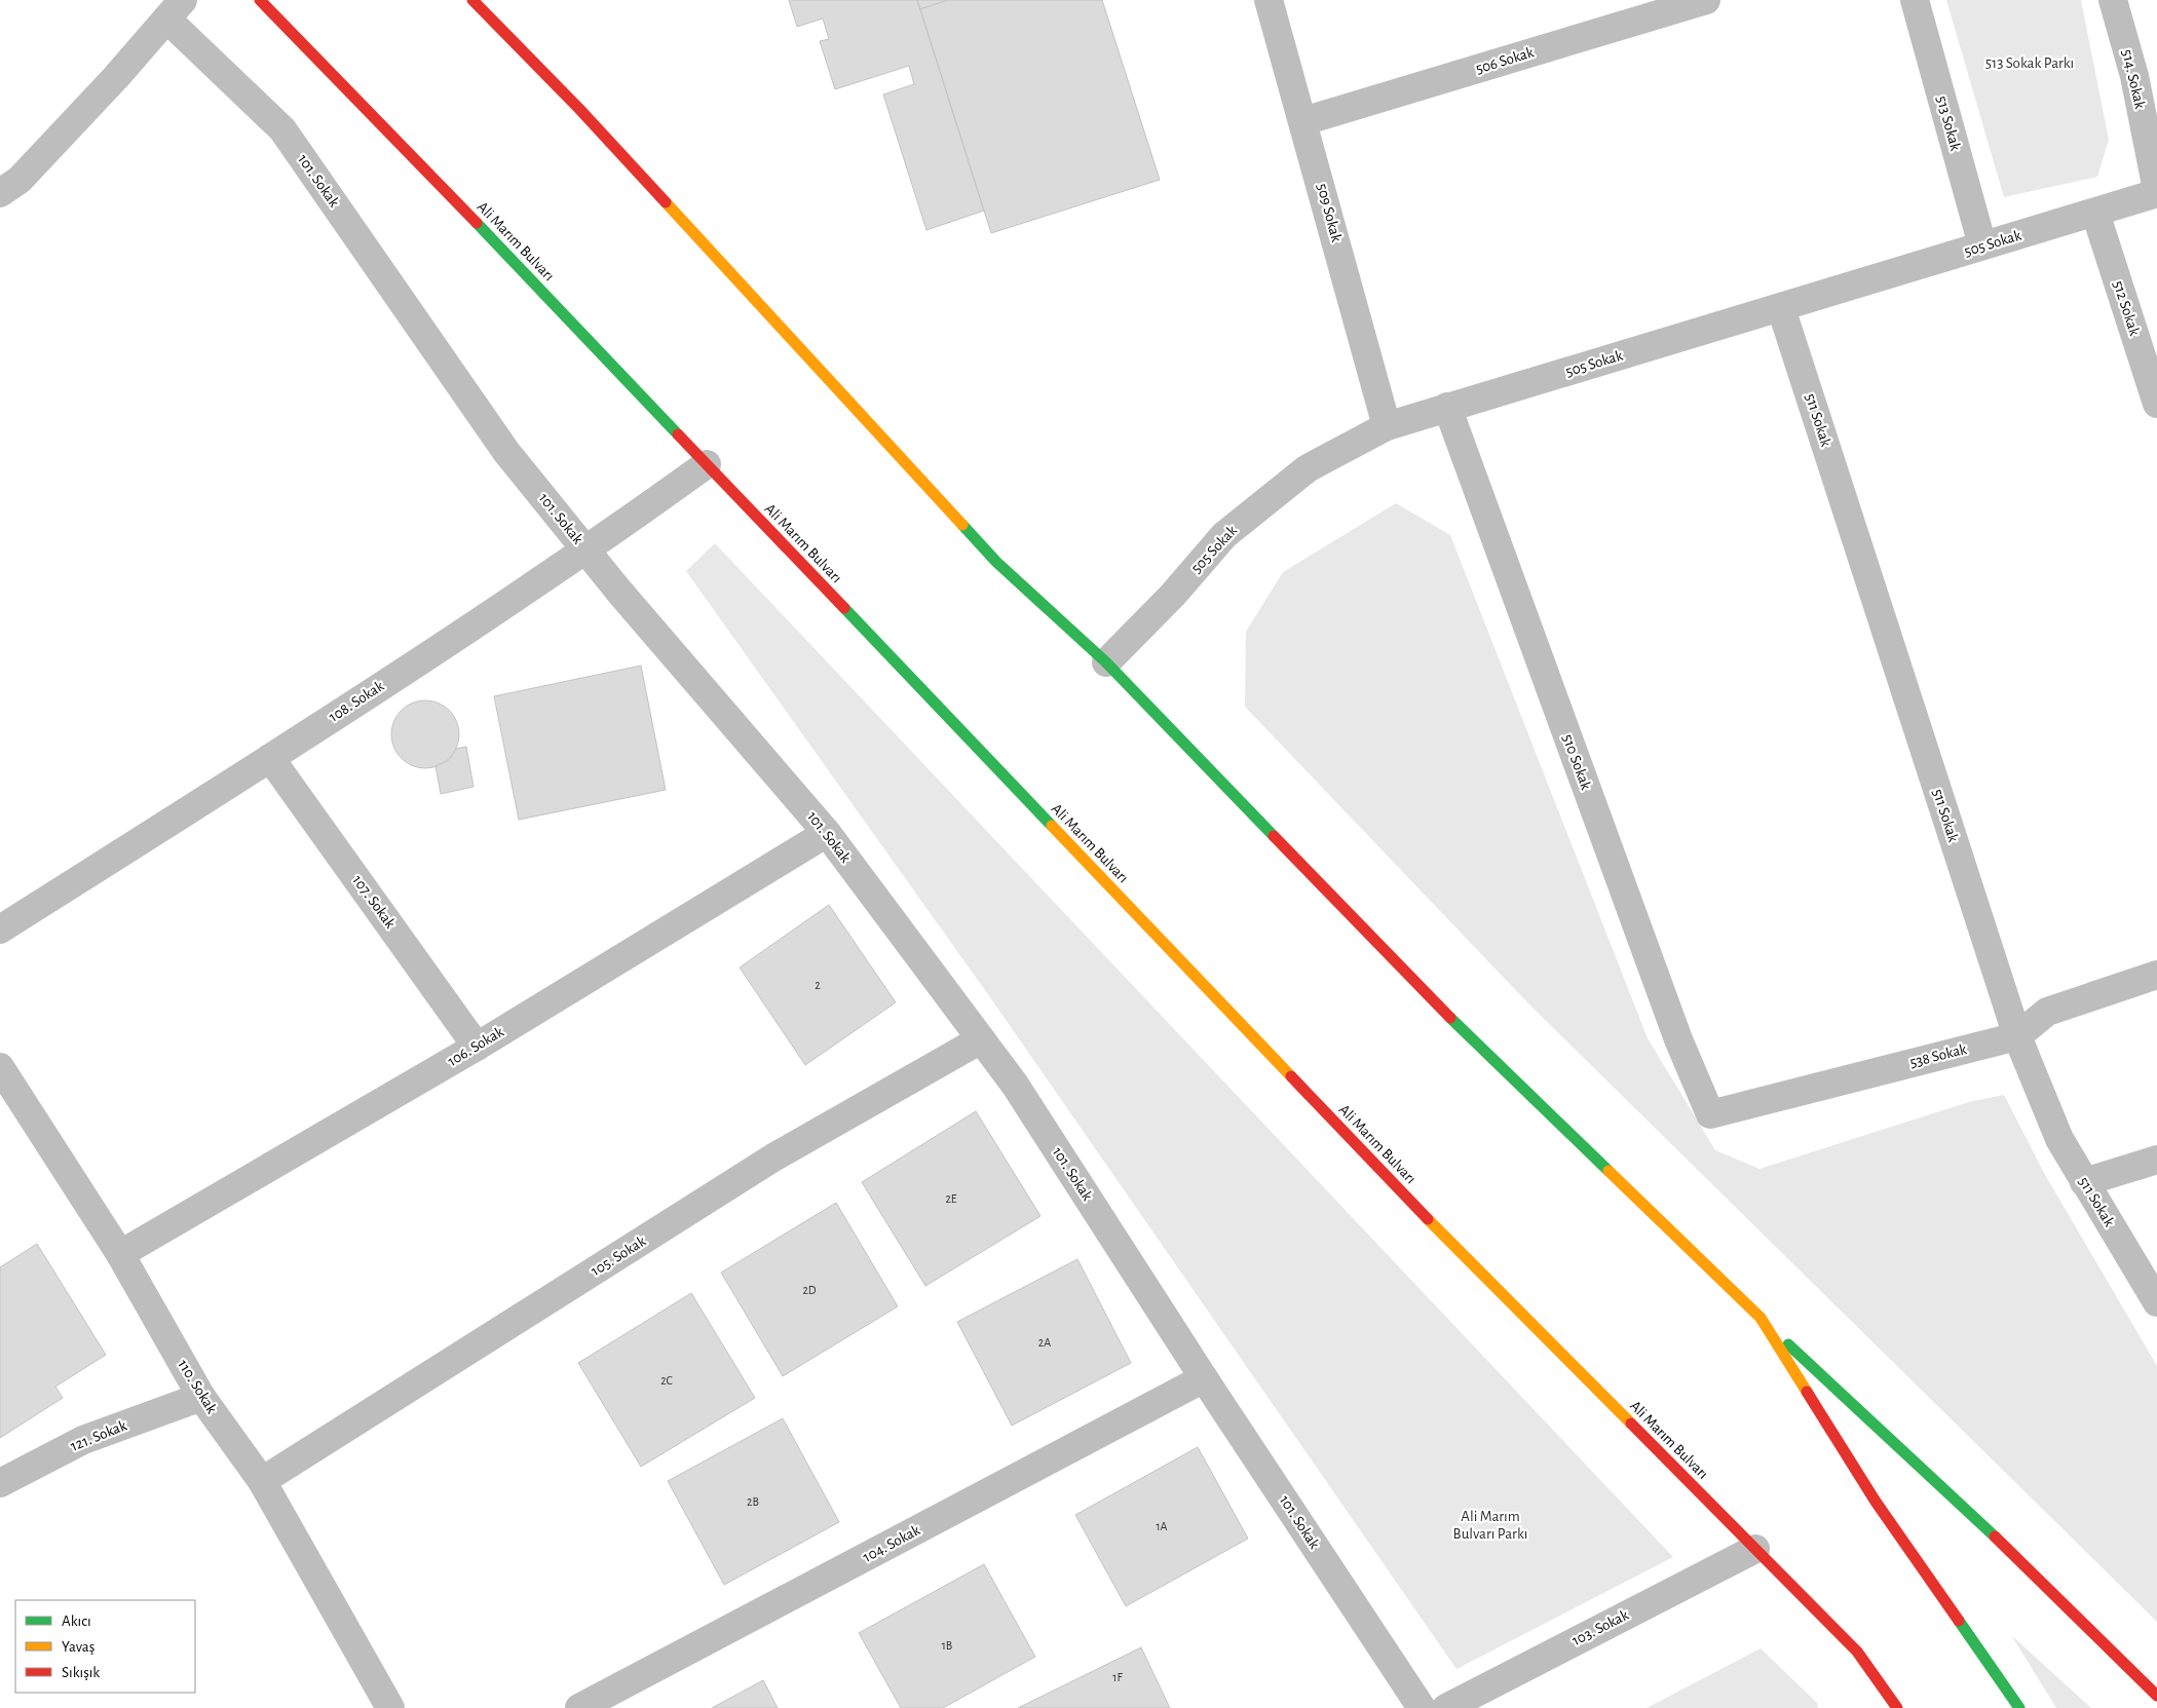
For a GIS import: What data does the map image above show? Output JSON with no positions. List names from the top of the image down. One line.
{"streets":{"main road":["Ali Marım Bulvarı"],"street":["506 Sokak","514. Sokak","513 Sokak","101. Sokak","509 Sokak","505 Sokak","512 Sokak","511 Sokak","108. Sokak","510 Sokak","107. Sokak","106. Sokak","538 Sokak","105. Sokak","110. Sokak","121. Sokak","104. Sokak","103. Sokak"]},"crossings":[["506 Sokak","509 Sokak"],["514. Sokak","505 Sokak"],["513 Sokak","505 Sokak"],["101. Sokak","108. Sokak"],["101. Sokak","106. Sokak"],["101. Sokak","105. Sokak"],["101. Sokak","104. Sokak"],["509 Sokak","505 Sokak"],["Ali Marım Bulvarı","108. Sokak"],["Ali Marım Bulvarı","103. Sokak"],["505 Sokak","512 Sokak"],["505 Sokak","511 Sokak"],["505 Sokak","510 Sokak"],["511 Sokak","538 Sokak"],["108. Sokak","107. Sokak"],["510 Sokak","538 Sokak"],["107. Sokak","106. Sokak"],["106. Sokak","110. Sokak"],["105. Sokak","110. Sokak"],["110. Sokak","121. Sokak"]],"parks":["513 Sokak Parkı","Ali Marım Bulvarı Parkı"],"house_numbers":["2","2E","2D","2A","2C","2B","1A","1B","1F"],"legend":["Akıcı","Yavaş","Sıkışık"]}
